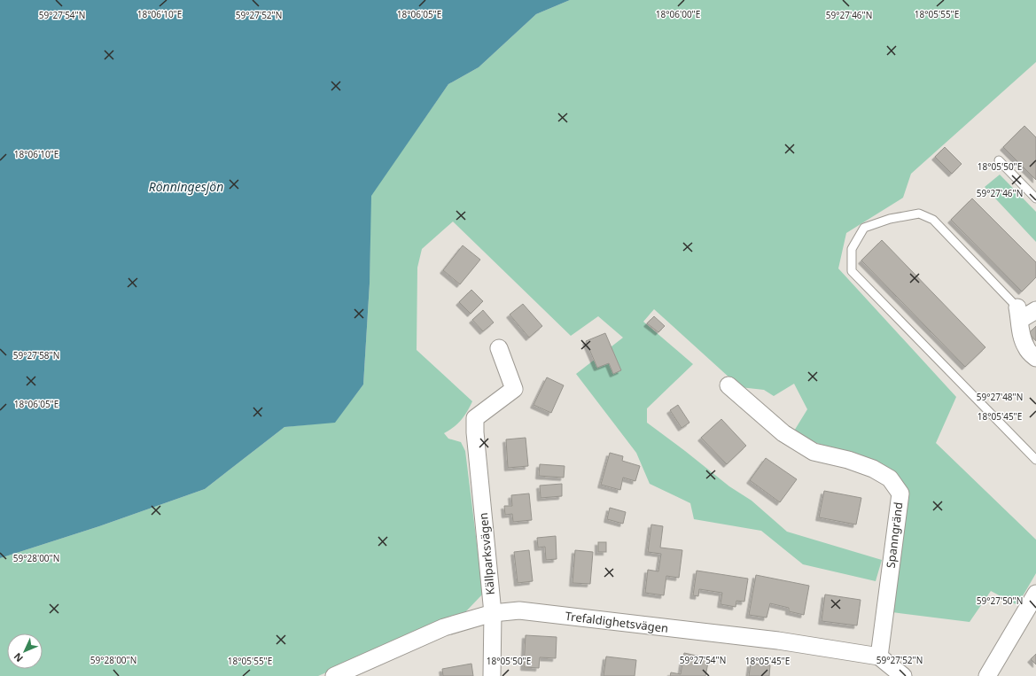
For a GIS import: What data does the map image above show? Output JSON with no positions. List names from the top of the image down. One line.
{"streets":{"street":["Spanngränd","Källparksvägen","Trefaldighetsvägen"]},"crossings":[["Spanngränd","Trefaldighetsvägen"],["Källparksvägen","Trefaldighetsvägen"]],"water":["Rönningesjön"],"north":"bottom left","coordinates":["18°06'10\"E","18°06'05\"E","18°06'00\"E","18°05'55\"E","59°27'54\"N","59°27'52\"N","59°27'46\"N","18°05'50\"E","59°27'58\"N","59°27'48\"N","18°05'45\"E","59°28'00\"N","59°27'50\"N"]}
